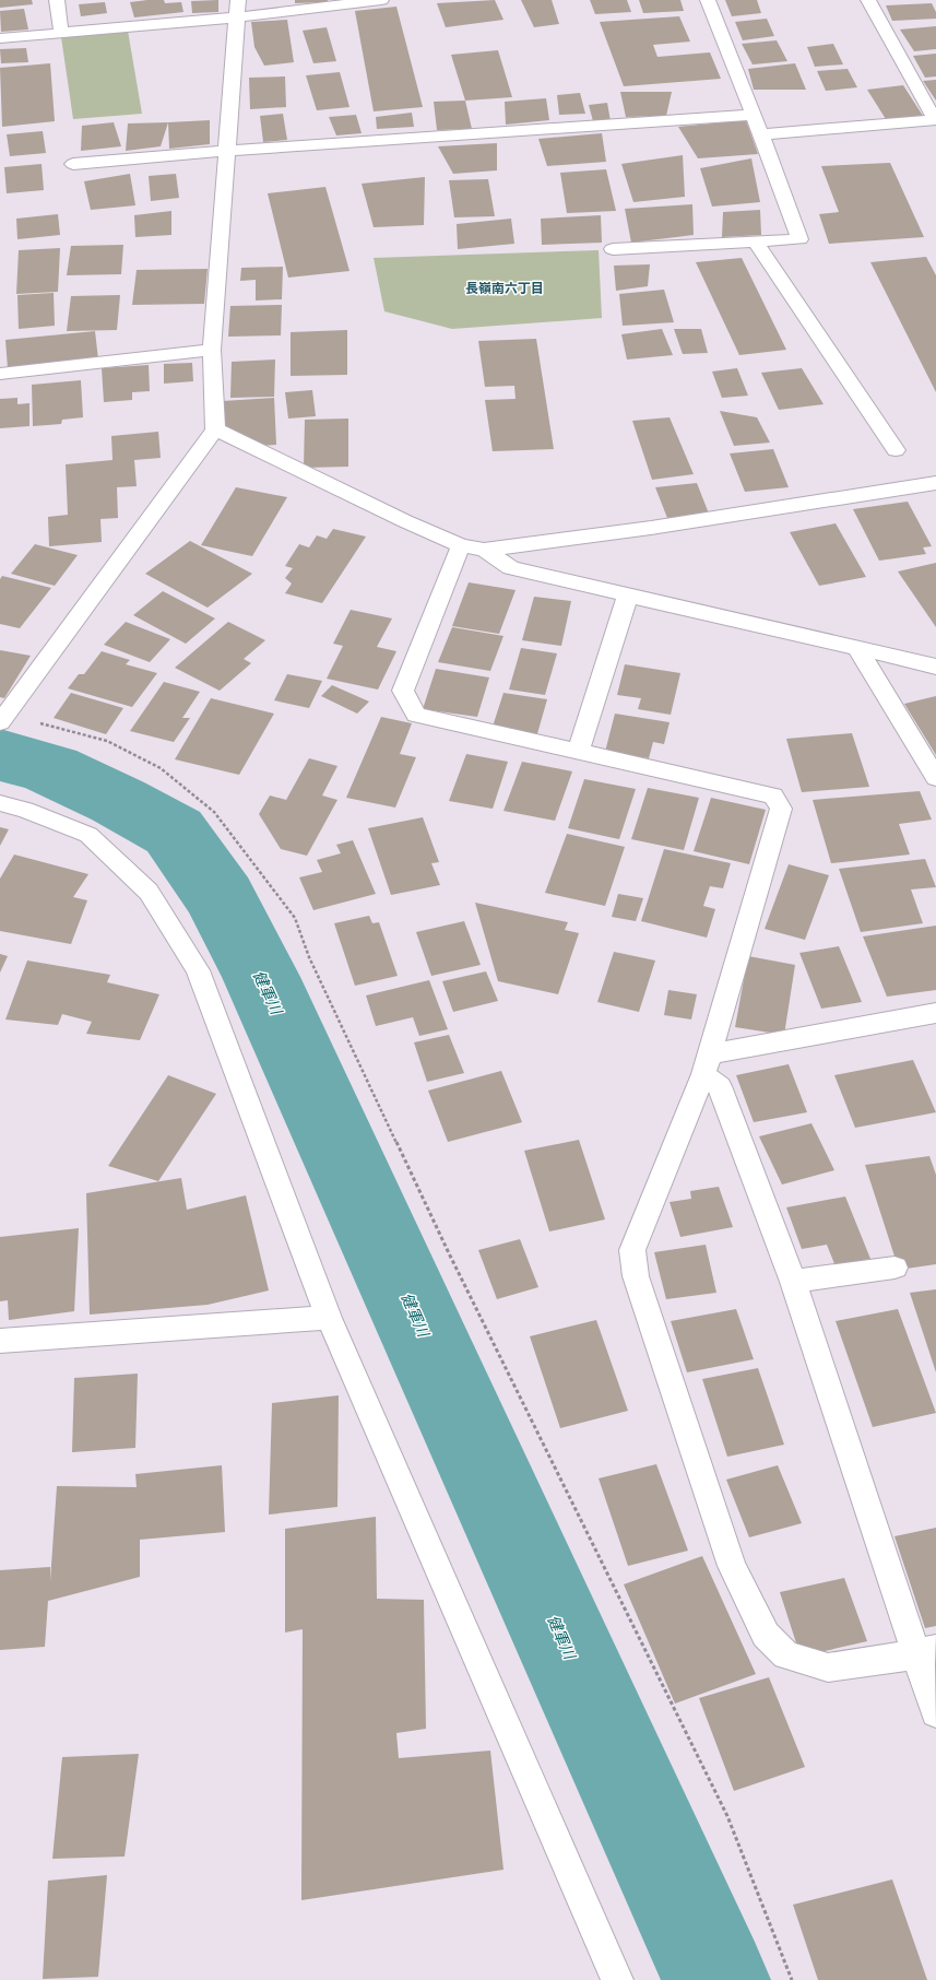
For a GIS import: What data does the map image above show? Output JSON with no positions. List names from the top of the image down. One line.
{"districts":["長嶺南六丁目"],"water":["健軍川"]}
